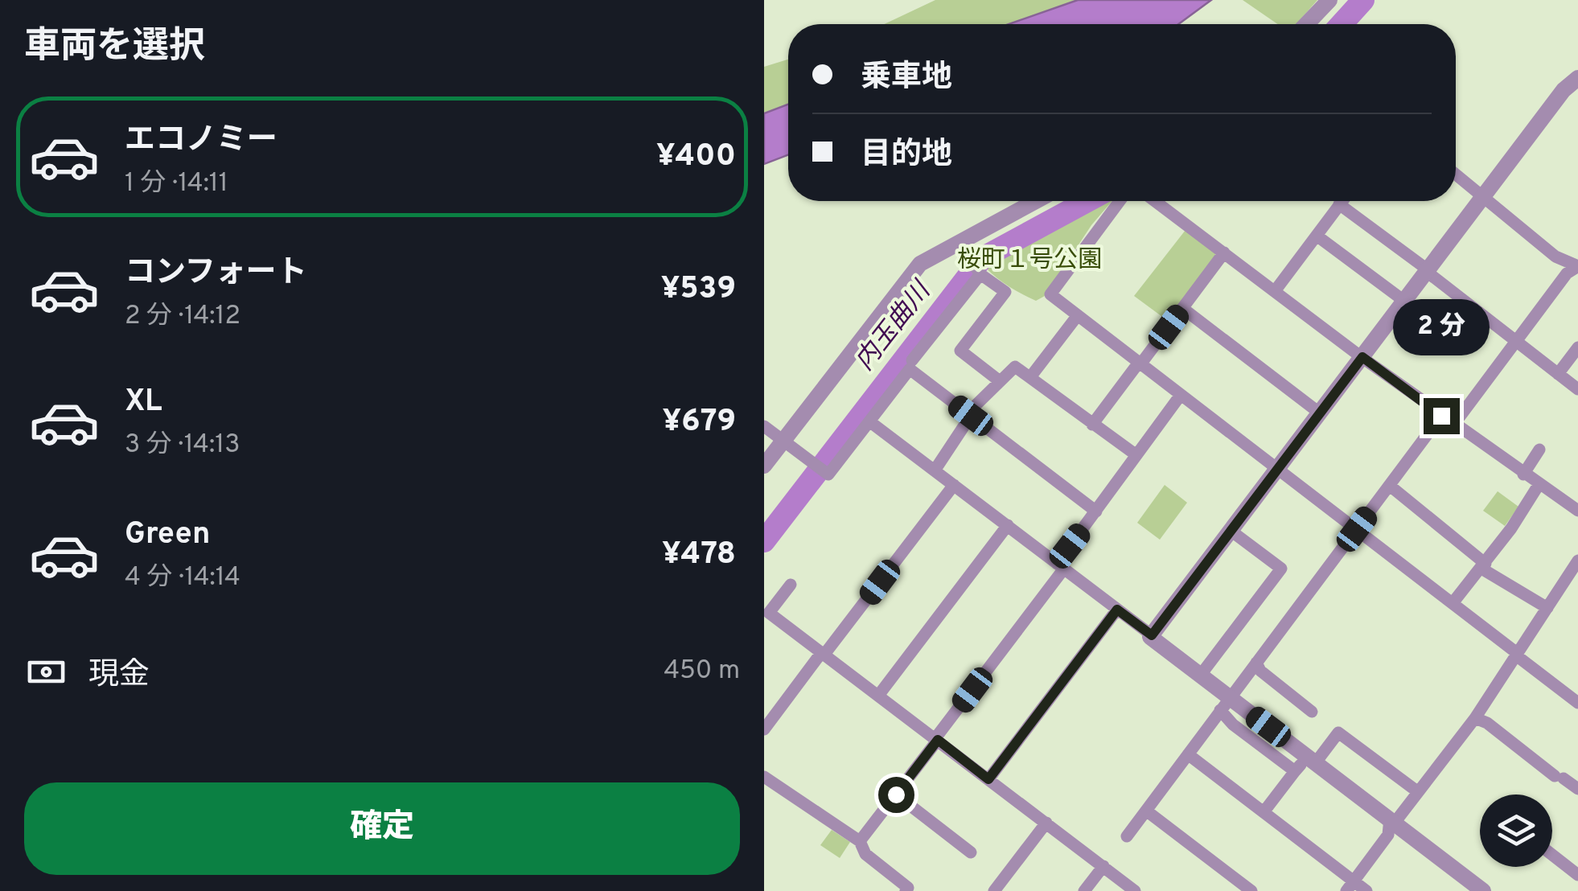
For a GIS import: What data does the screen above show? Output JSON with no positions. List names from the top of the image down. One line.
{"water":["内玉曲川"],"parks":["桜町１号公園"],"page":{"heading":"車両を選択","banner":["乗車地","目的地"],"list":[{"name":"エコノミー","note":"1 分 · 14:11","value":"¥400"},{"name":"コンフォート","note":"2 分 · 14:12","value":"¥539"},{"name":"XL","note":"3 分 · 14:13","value":"¥679"},{"name":"Green","note":"4 分 · 14:14","value":"¥478"}],"bubble":"2 分","pay":["現金","450 m"],"buttons":"確定"}}
